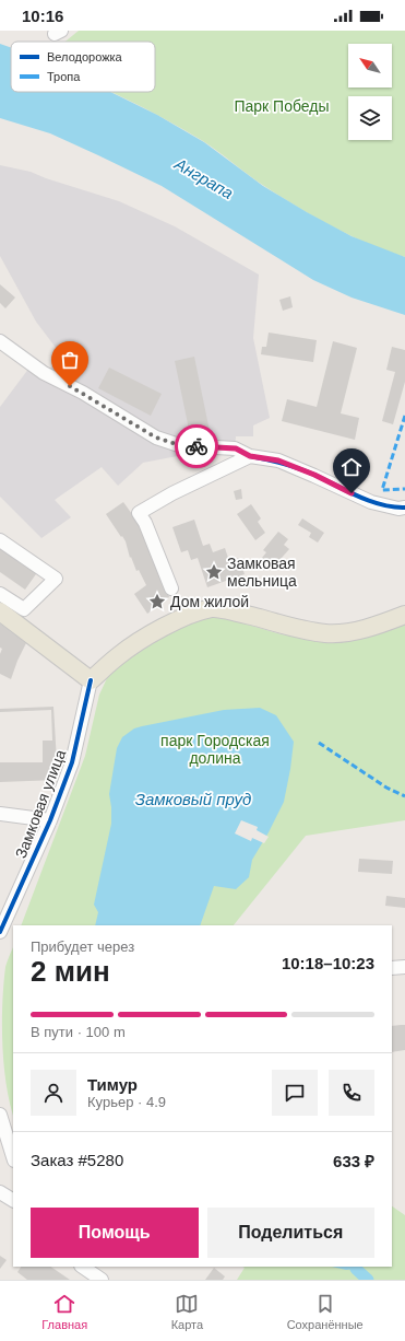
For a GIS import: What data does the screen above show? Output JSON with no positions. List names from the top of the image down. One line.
{"streets":{"street":["Замковая улица"]},"water":["Анграпа","Замковый пруд"],"parks":["Парк Победы","парк Городская долина"],"places":{"place":["Замковая мельница","Дом жилой"]},"legend":["Велодорожка","Тропа"],"north":"top left","page":{"status":"10:16","heading":["2 мин","Прибудет через","10:18–10:23"],"panel":["Тимур","Курьер · 4.9","Заказ #5280","633 ₽"],"bar":"В пути · 100 m","buttons":["Помощь","Поделиться"],"tabs":["Главная","Карта","Сохранённые"]}}
